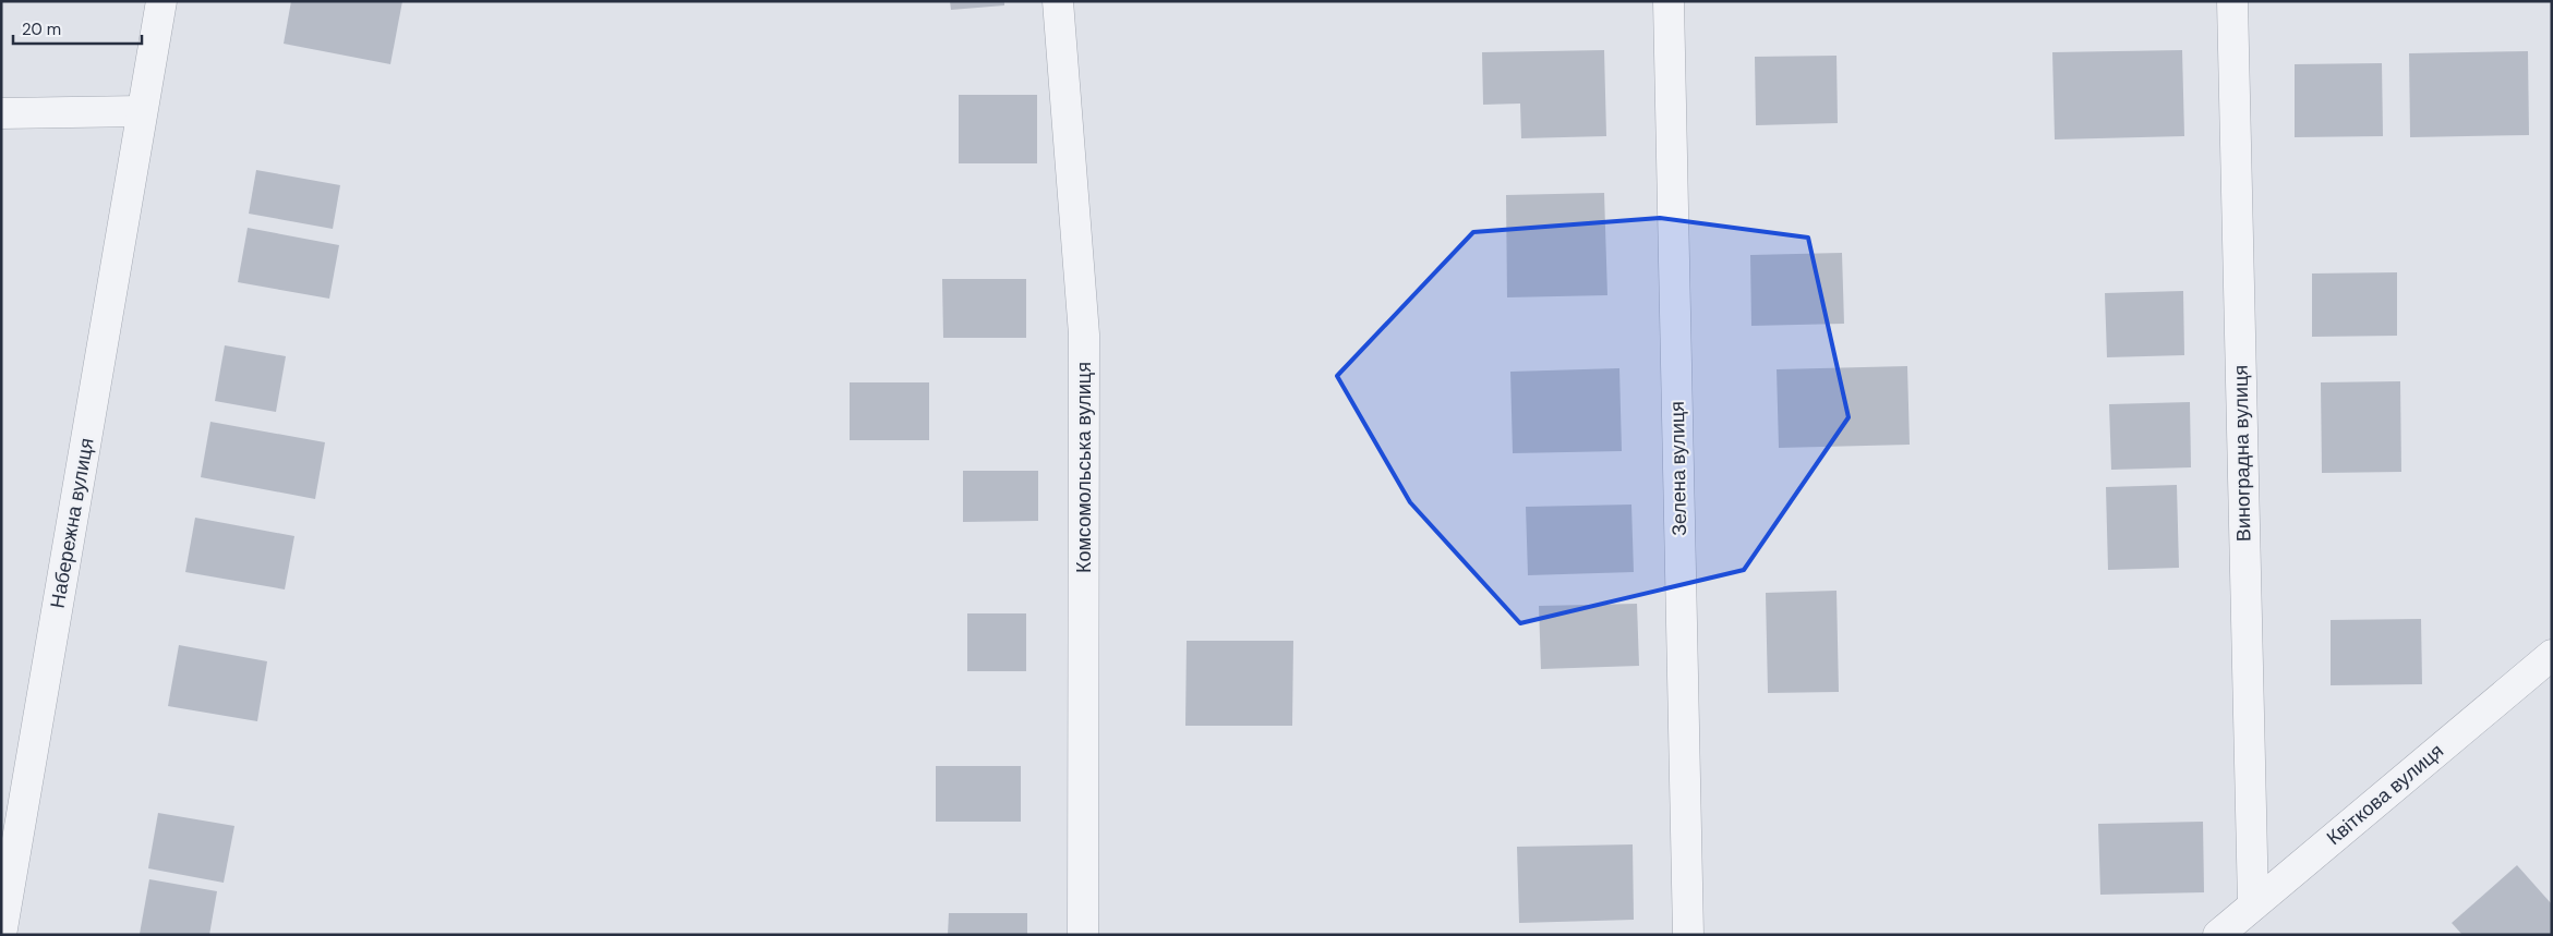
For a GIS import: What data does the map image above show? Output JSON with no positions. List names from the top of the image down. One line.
{"streets":{"street":["Виноградна вулиця","Комсомольська вулиця","Зелена вулиця","Набережна вулиця","Квіткова вулиця"]},"crossings":[["Виноградна вулиця","Квіткова вулиця"]],"scale_bar":"20 m"}
